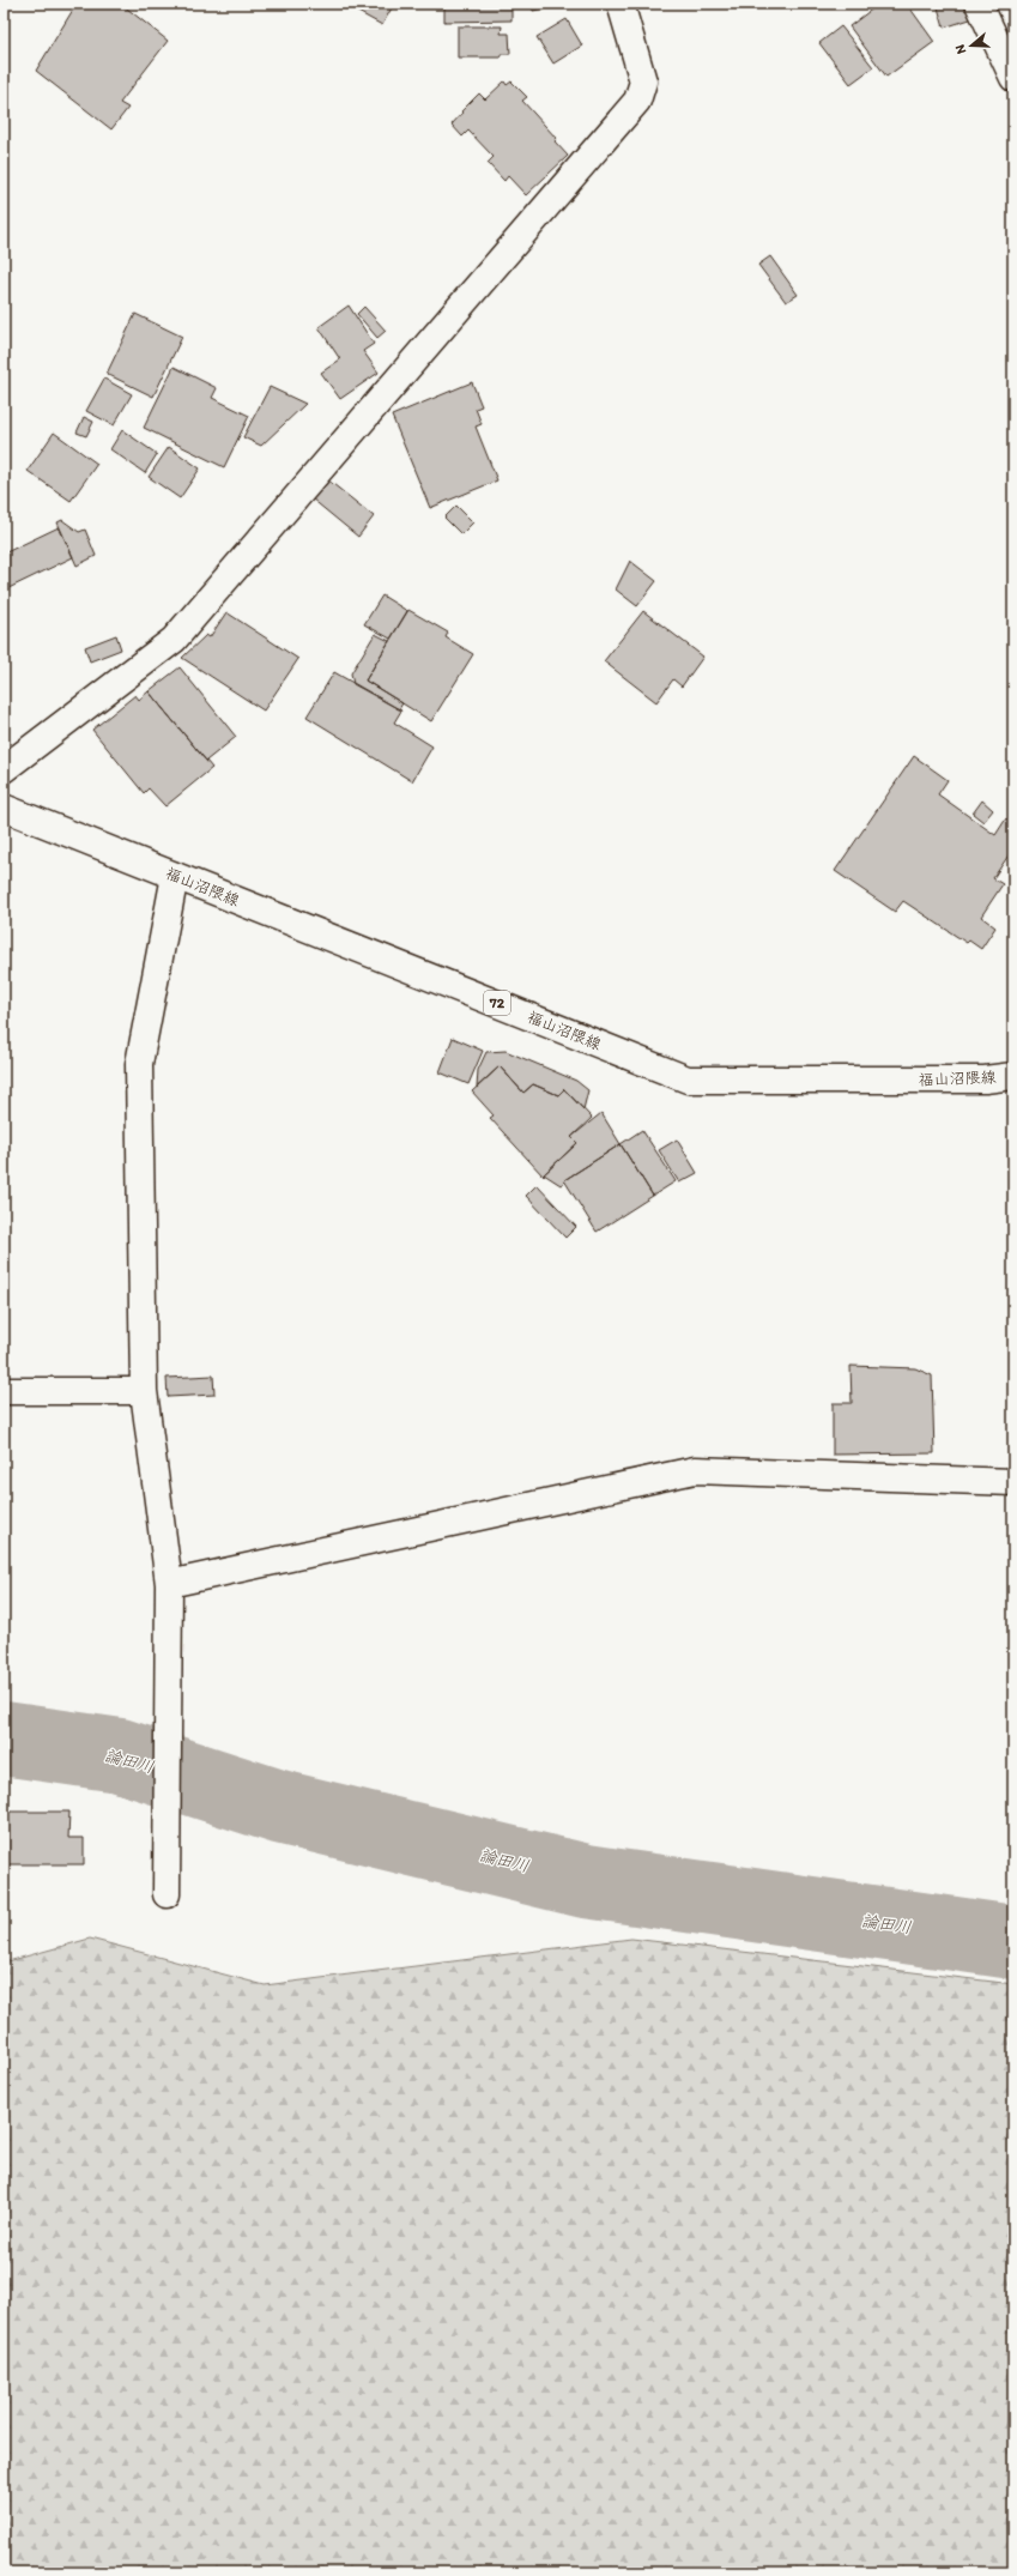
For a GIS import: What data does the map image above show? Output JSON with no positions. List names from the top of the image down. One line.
{"streets":{"street":["福山沼隈線","72"]},"water":["論田川"],"north":"left"}
